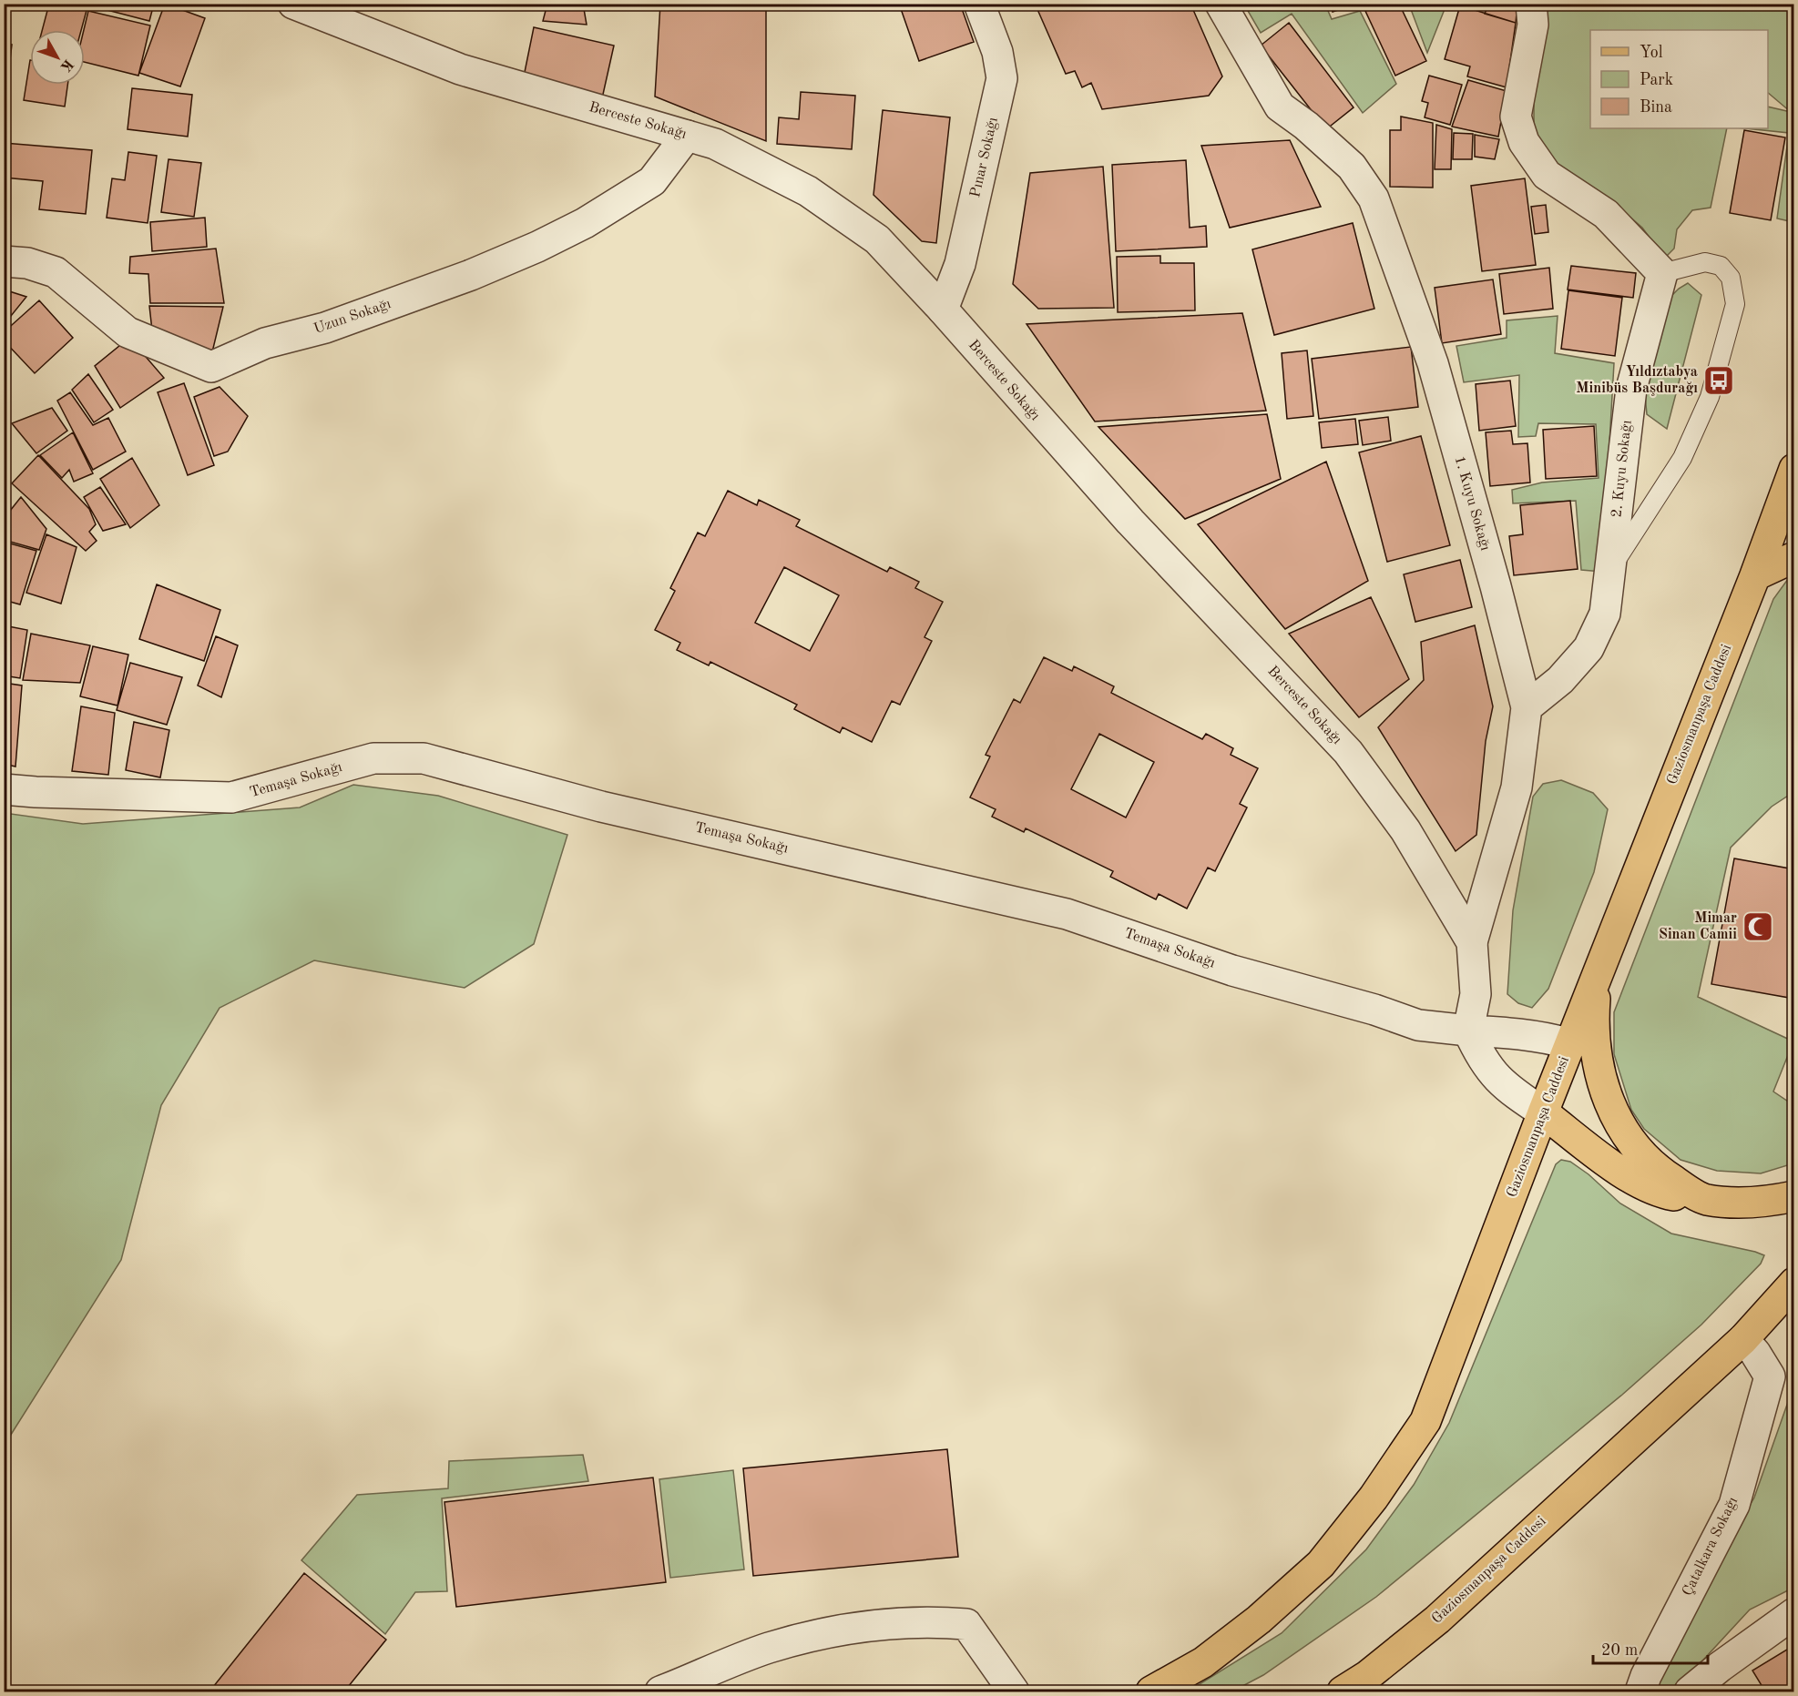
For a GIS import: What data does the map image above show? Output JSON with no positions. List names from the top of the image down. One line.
{"streets":{"main road":["Gaziosmanpaşa Caddesi"],"street":["Berceste Sokağı","Pınar Sokağı","Uzun Sokağı","2. Kuyu Sokağı","1. Kuyu Sokağı","Temaşa Sokağı","Çatalkara Sokağı"]},"crossings":[["Berceste Sokağı","Pınar Sokağı"],["Berceste Sokağı","Uzun Sokağı"],["Berceste Sokağı","1. Kuyu Sokağı"],["Berceste Sokağı","Temaşa Sokağı"],["2. Kuyu Sokağı","1. Kuyu Sokağı"],["Gaziosmanpaşa Caddesi","Temaşa Sokağı"],["Gaziosmanpaşa Caddesi","Çatalkara Sokağı"]],"places":{"bus stop":["Yıldıztabya Minibüs Başdurağı"],"mosque":["Mimar Sinan Camii"]},"legend":["Yol","Park","Bina"],"scale_bar":"20 m","north":"bottom right"}
